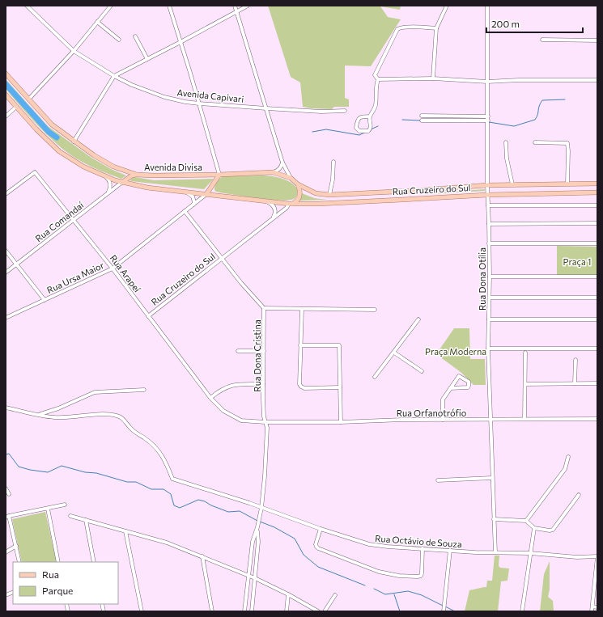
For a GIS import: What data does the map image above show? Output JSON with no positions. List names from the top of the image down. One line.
{"streets":{"main road":["Avenida Divisa","Rua Cruzeiro do Sul"],"street":["Avenida Capivari","Rua Comandaí","Rua Arapeí","Rua Ursa Maior","Rua Dona Otília","Rua Dona Cristina","Rua Orfanotrófio","Rua Octávio de Souza"]},"crossings":[["Avenida Divisa","Rua Cruzeiro do Sul"],["Rua Cruzeiro do Sul","Rua Arapeí"],["Rua Cruzeiro do Sul","Rua Dona Otília"],["Rua Cruzeiro do Sul","Rua Dona Cristina"],["Rua Comandaí","Rua Arapeí"],["Rua Arapeí","Rua Ursa Maior"],["Rua Arapeí","Rua Dona Cristina"],["Rua Arapeí","Rua Orfanotrófio"],["Rua Ursa Maior","Rua Dona Cristina"],["Rua Dona Otília","Rua Orfanotrófio"],["Rua Dona Otília","Rua Octávio de Souza"],["Rua Dona Cristina","Rua Orfanotrófio"],["Rua Dona Cristina","Rua Octávio de Souza"]],"parks":["Praça 1","Praça Moderna"],"legend":["Rua","Parque"],"scale_bar":"200 m"}
